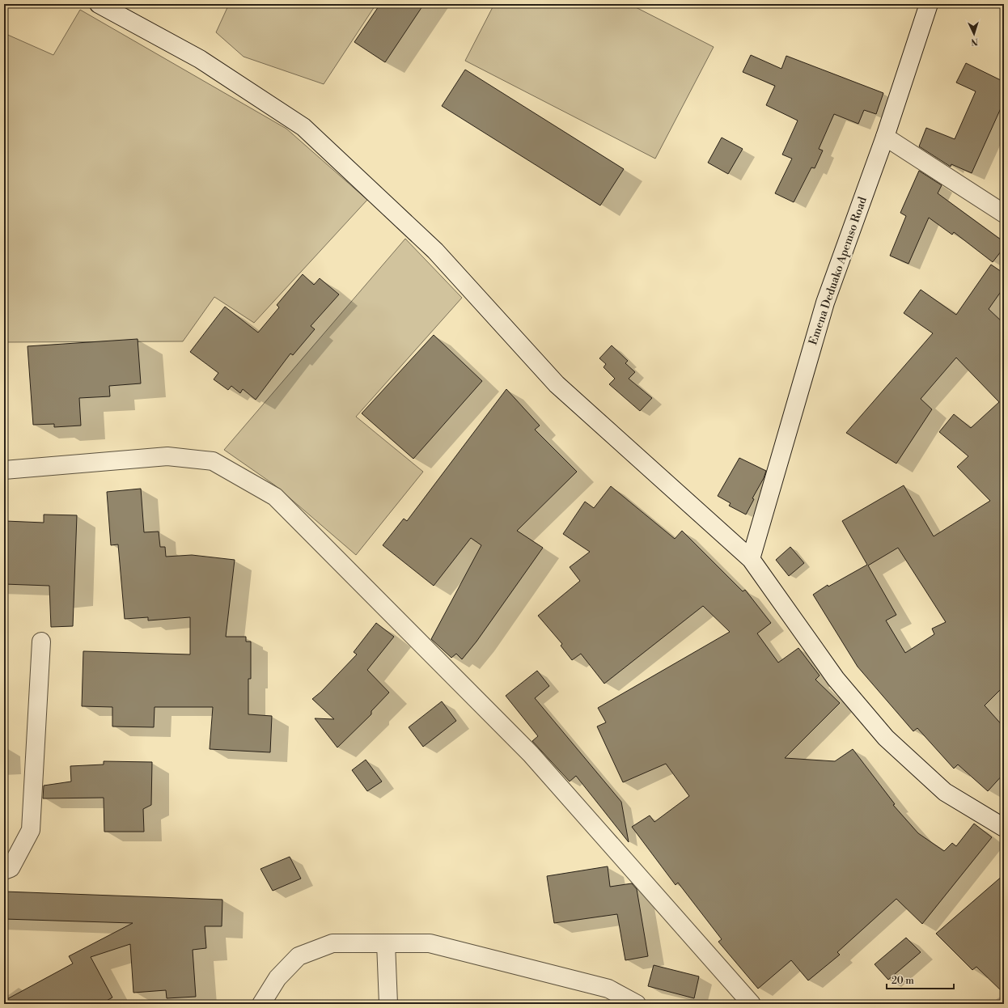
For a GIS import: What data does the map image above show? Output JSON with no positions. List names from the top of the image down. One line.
{"streets":{"street":["Emena Deduako Apemso Road"]},"scale_bar":"20 m","north":"bottom"}
